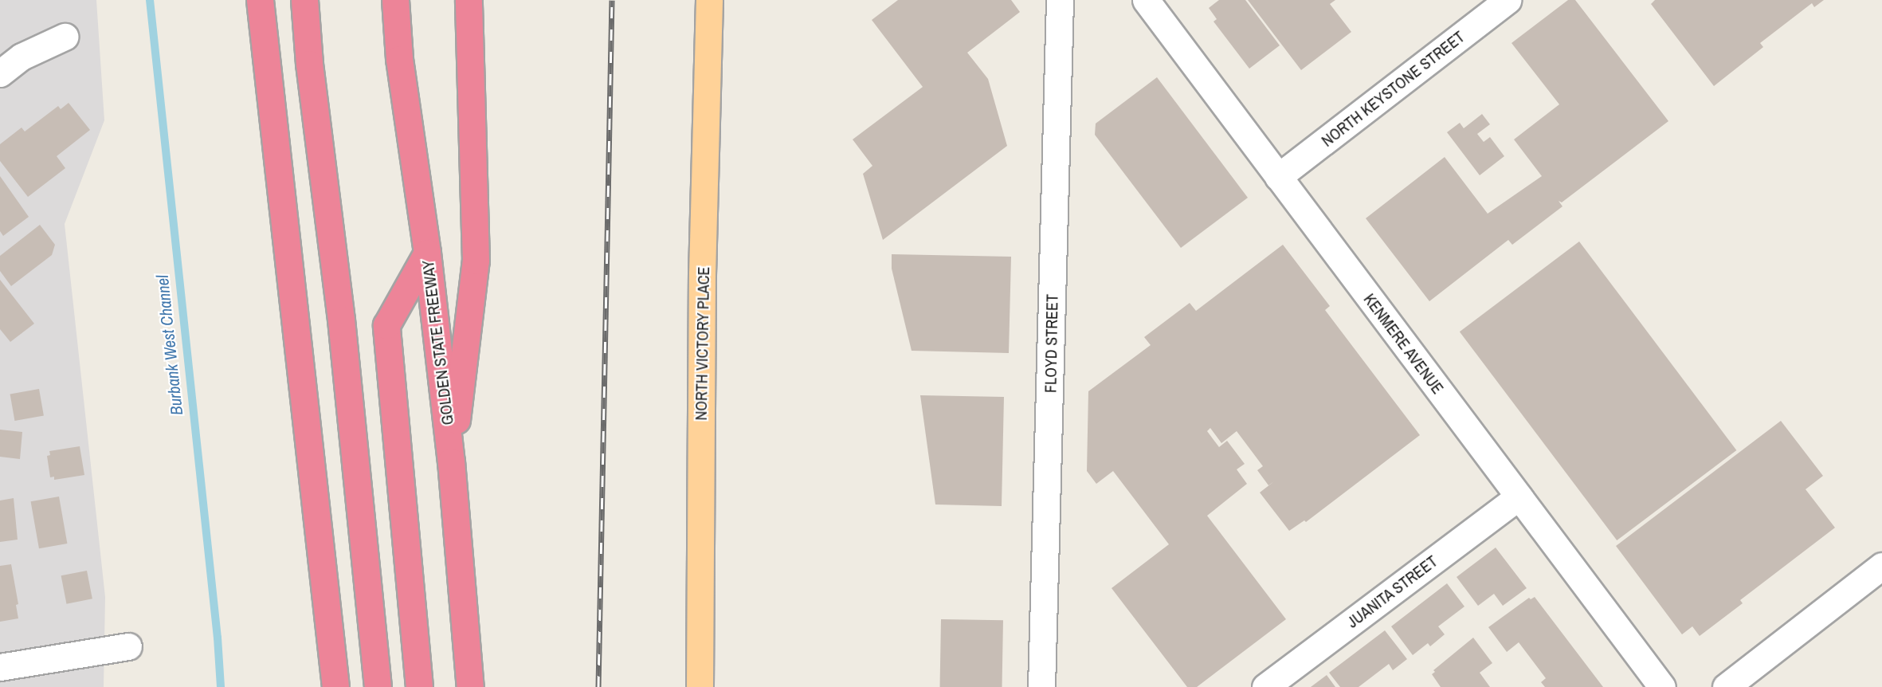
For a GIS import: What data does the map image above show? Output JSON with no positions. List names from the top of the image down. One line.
{"streets":{"highway":["GOLDEN STATE FREEWAY"],"main road":["NORTH VICTORY PLACE"],"street":["NORTH KEYSTONE STREET","FLOYD STREET","KENMERE AVENUE","JUANITA STREET"]},"crossings":[["NORTH KEYSTONE STREET","KENMERE AVENUE"],["KENMERE AVENUE","JUANITA STREET"]],"water":["Burbank West Channel"]}
